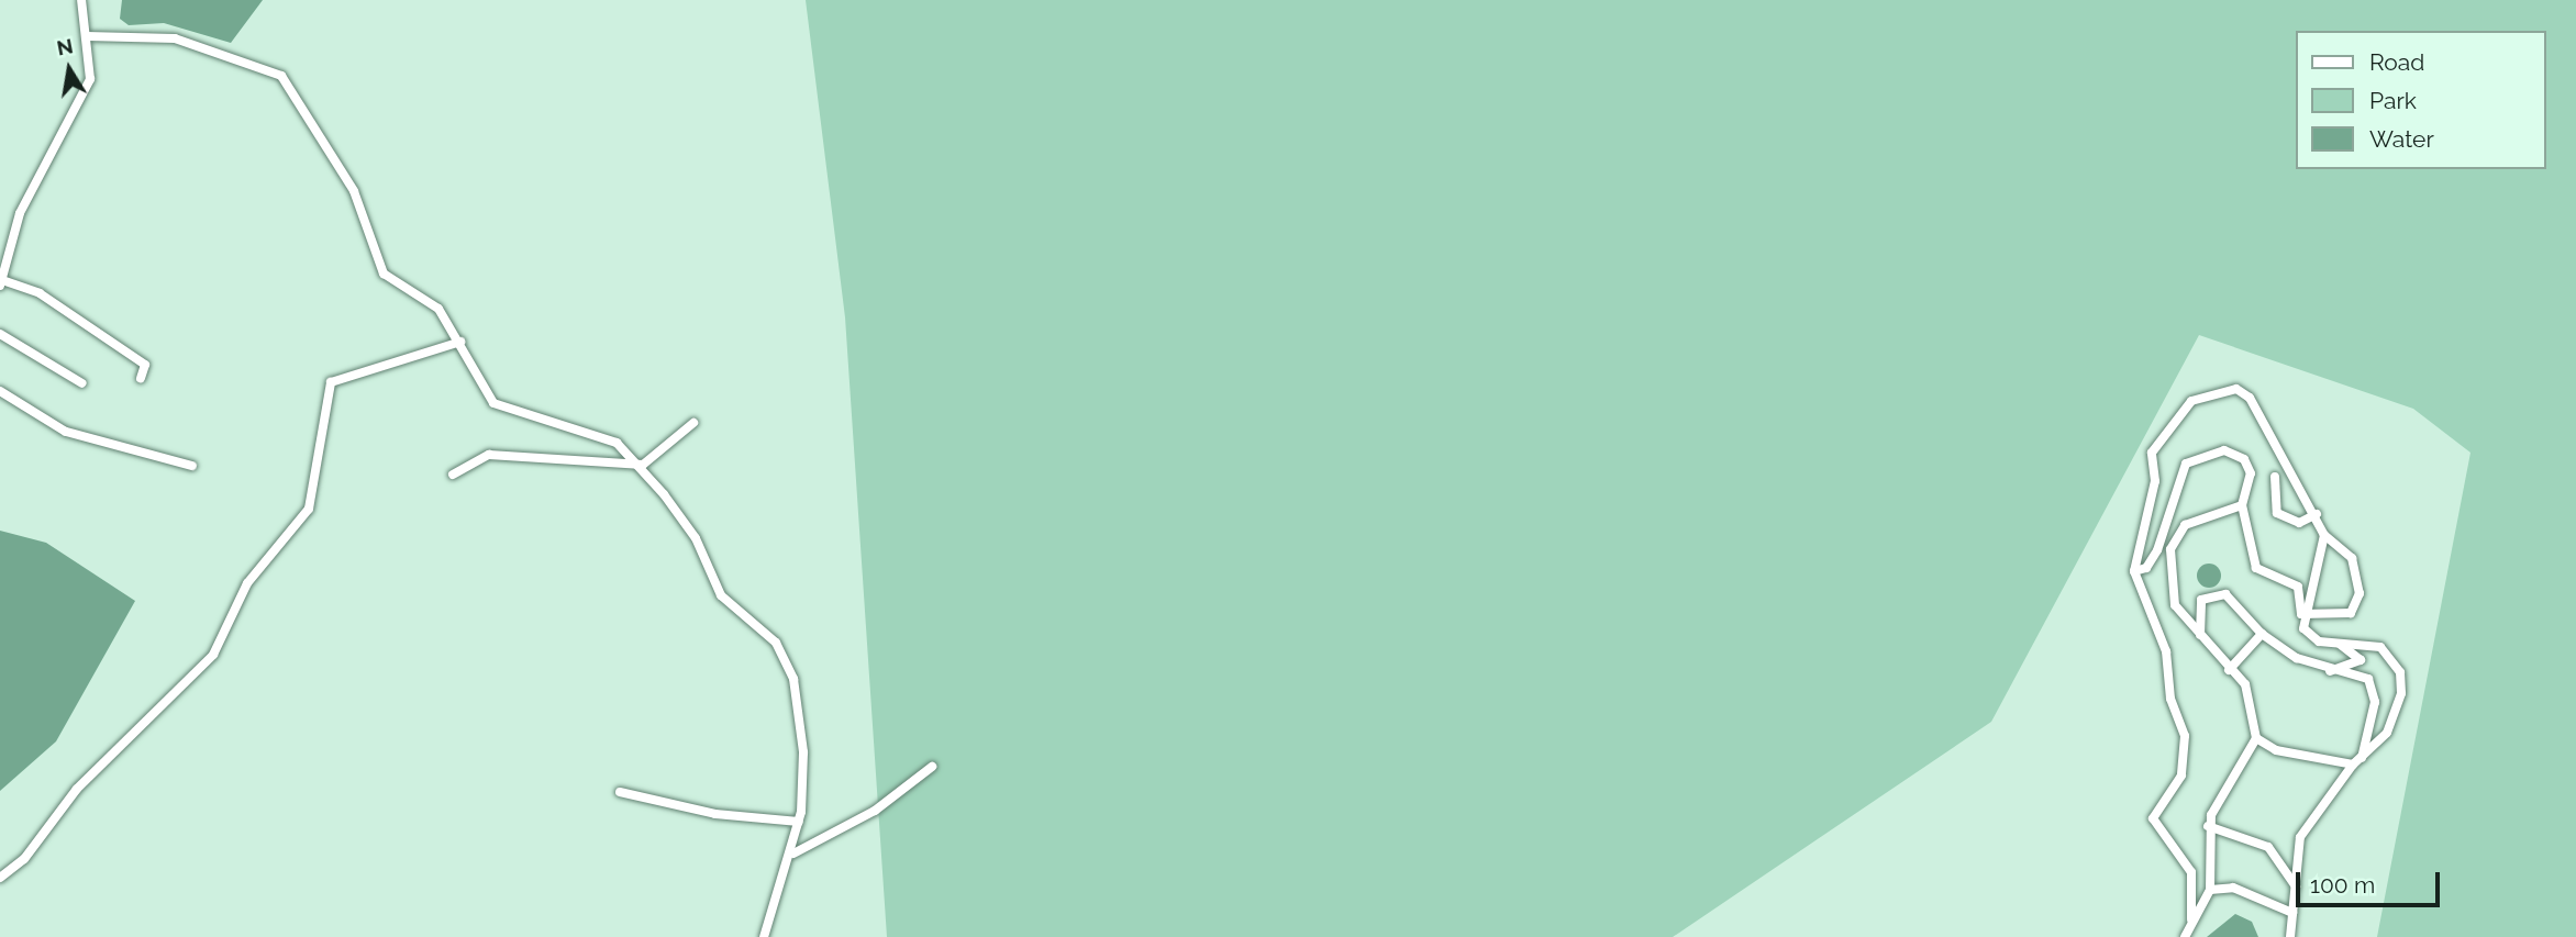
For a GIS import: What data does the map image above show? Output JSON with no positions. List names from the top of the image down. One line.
{"legend":["Road","Park","Water"],"scale_bar":"100 m","north":"top"}
